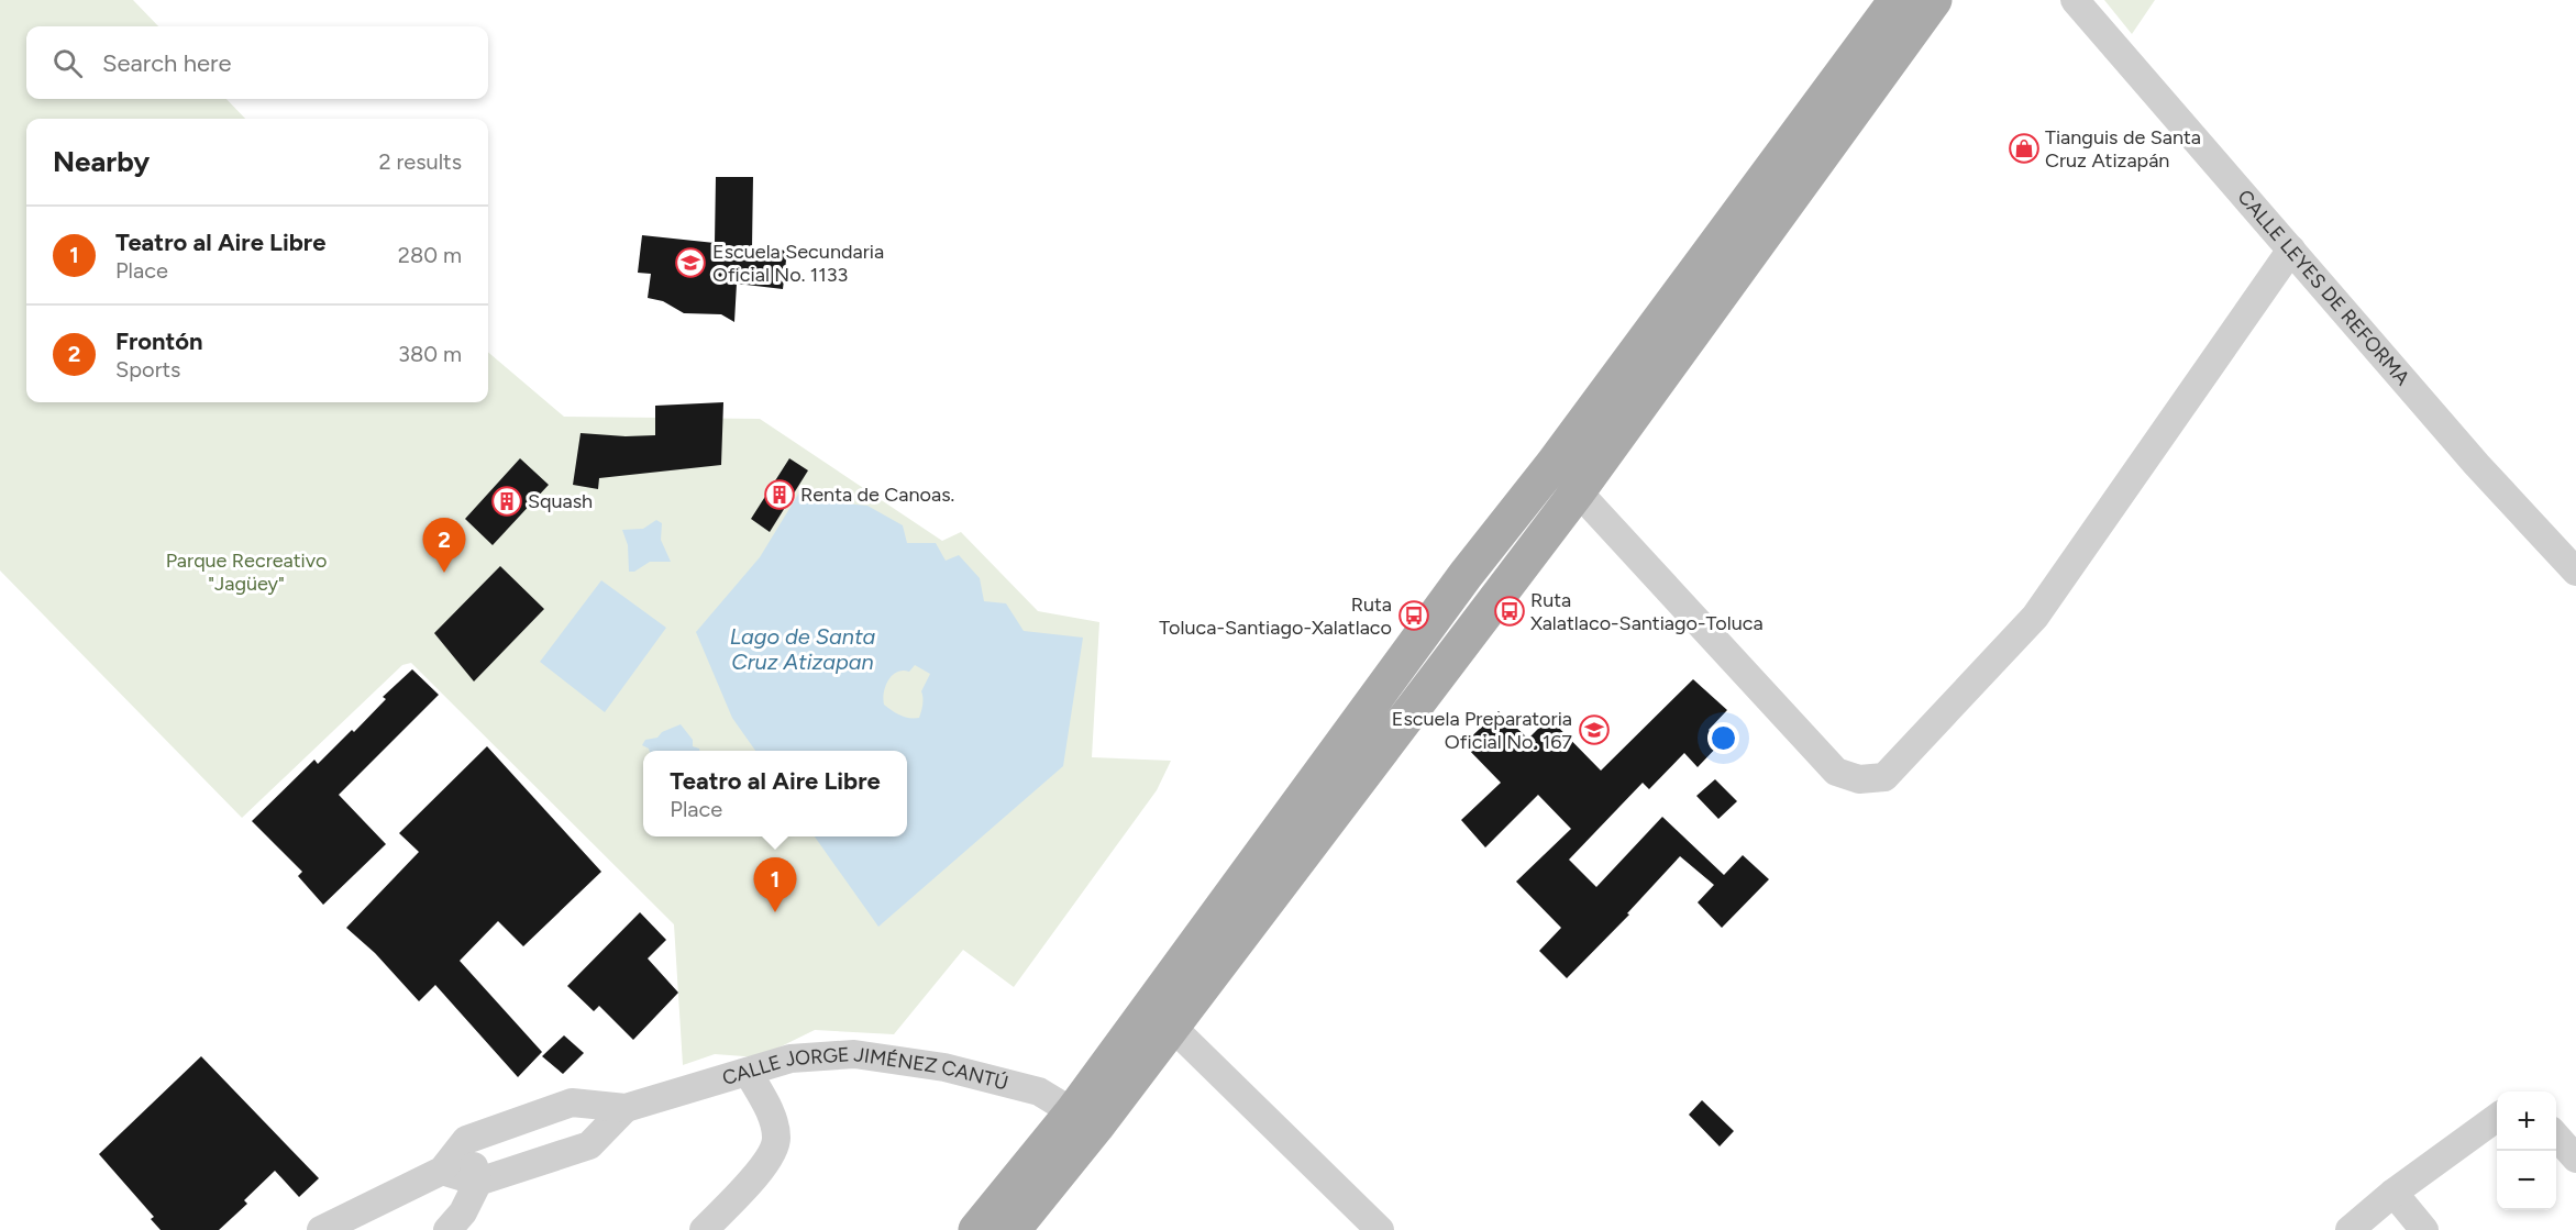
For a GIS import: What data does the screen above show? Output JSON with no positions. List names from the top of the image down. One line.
{"streets":{"street":["CALLE LEYES DE REFORMA","CALLE JORGE JIMÉNEZ CANTÚ"]},"water":["Lago de Santa Cruz Atizapan"],"parks":["Parque Recreativo \"Jagüey\""],"places":{"shop":["Tianguis de Santa Cruz Atizapán"],"school or university":["Escuela Secundaria Oficial No. 1133","Escuela Preparatoria Oficial No. 167"],"building":["Renta de Canoas.","Squash"],"bus stop":["Ruta Xalatlaco-Santiago-Toluca","Ruta Toluca-Santiago-Xalatlaco"]},"page":{"search":"Search here","heading":["Nearby","2 results"],"list":[{"mark":"1","name":"Teatro al Aire Libre","note":"Place","value":"280 m"},{"mark":"2","name":"Frontón","note":"Sports","value":"380 m"}],"pins":["2","1"],"popup":["Teatro al Aire Libre","Place"],"map_buttons":["+","−"]}}
